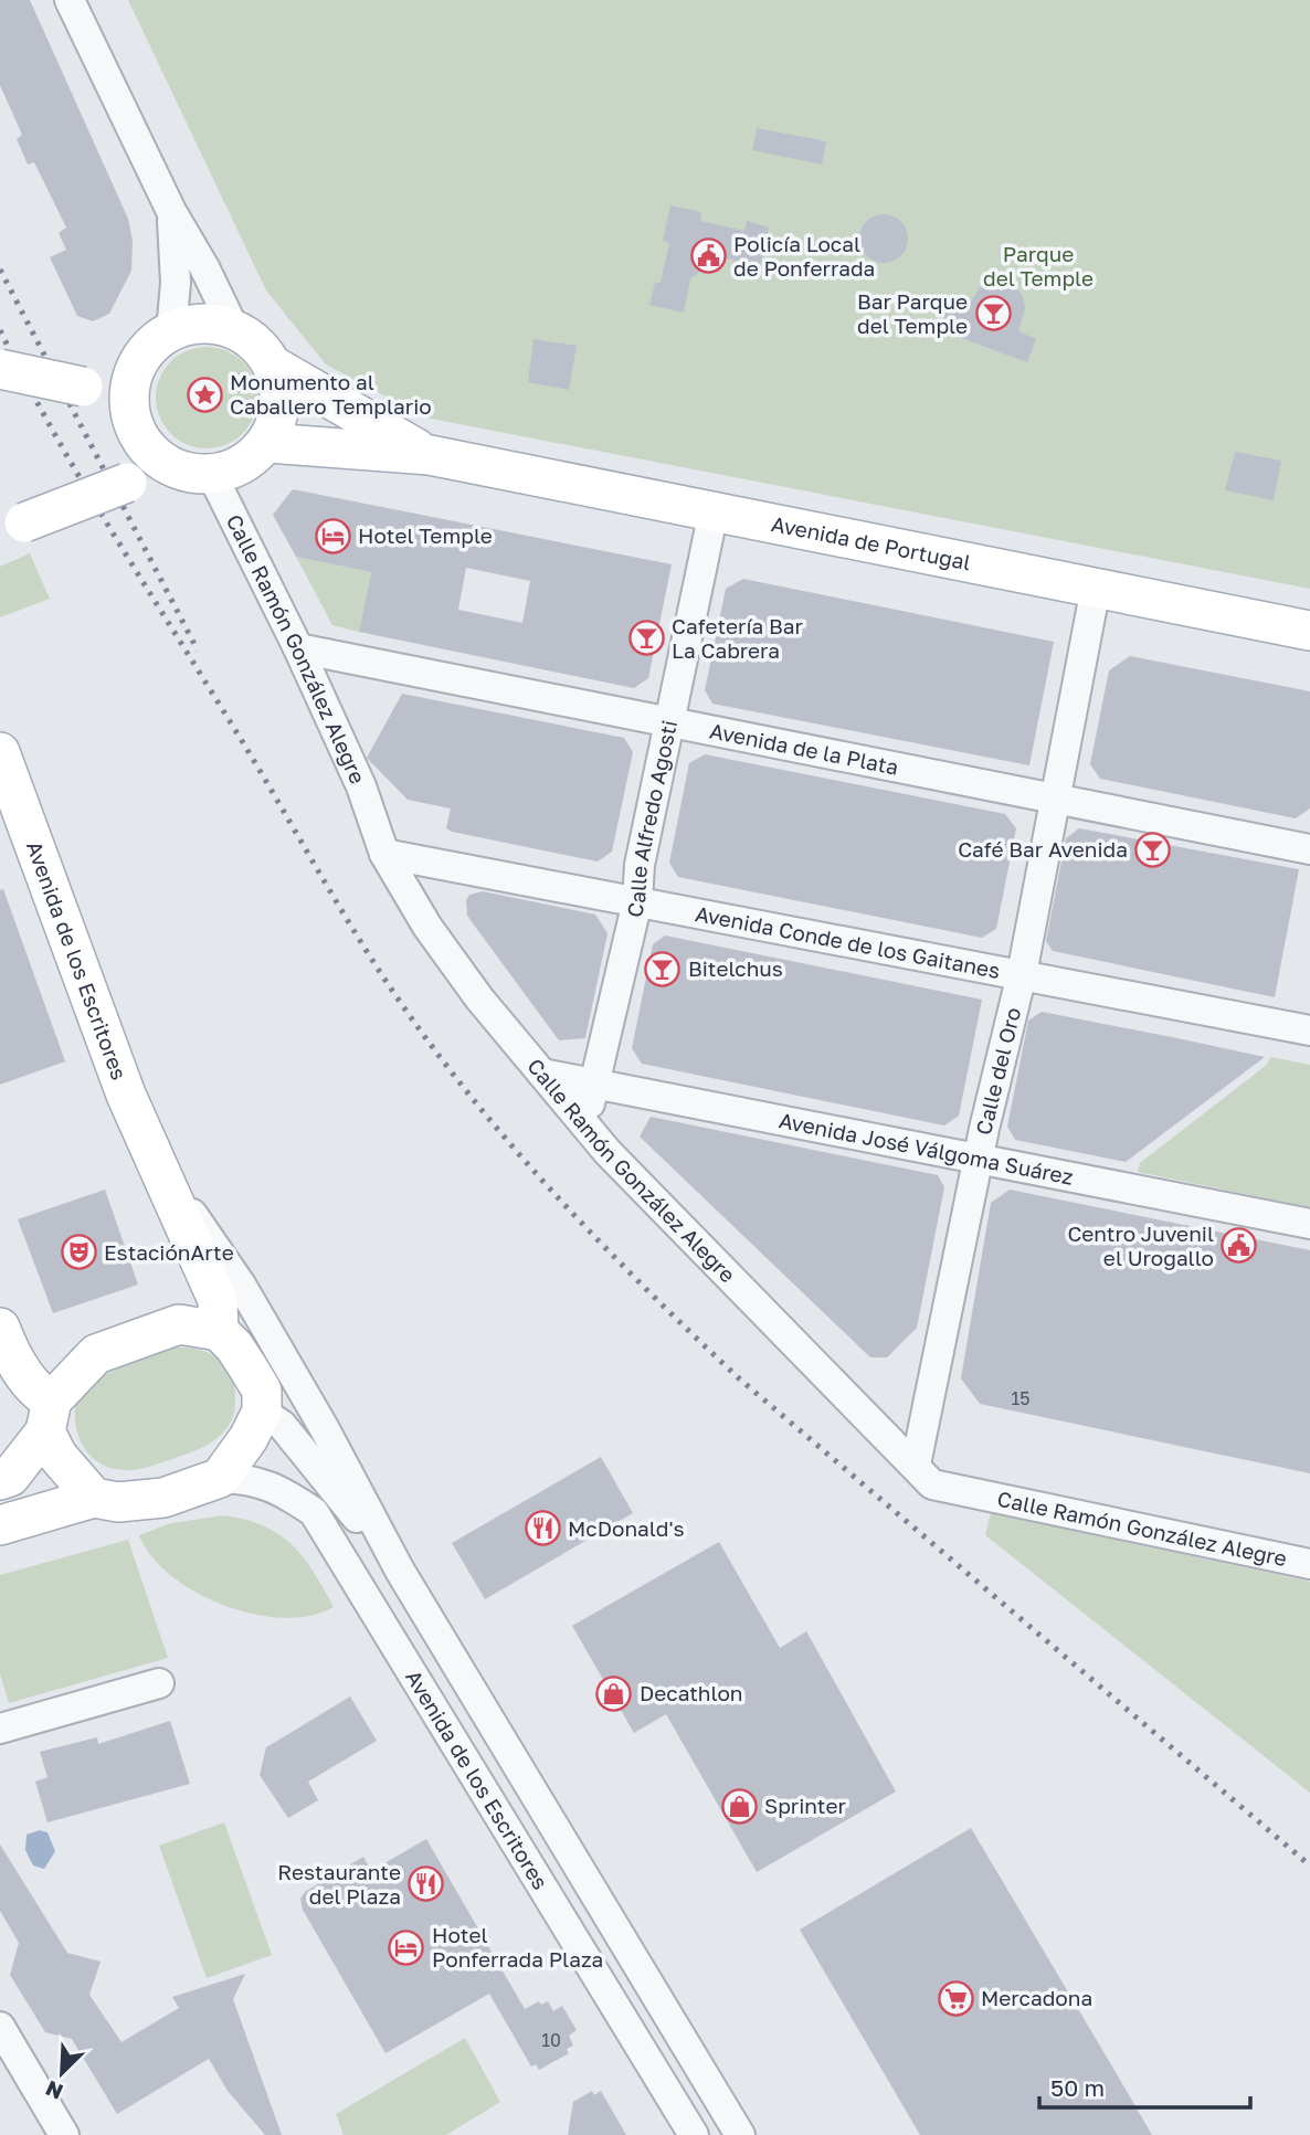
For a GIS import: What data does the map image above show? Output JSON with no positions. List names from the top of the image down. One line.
{"streets":{"main road":["Avenida de Portugal","Avenida de los Escritores"],"street":["Calle Ramón González Alegre","Avenida de la Plata","Calle Alfredo Agosti","Avenida Conde de los Gaitanes","Calle del Oro","Avenida José Válgoma Suárez"]},"crossings":[["Avenida de Portugal","Calle Ramón González Alegre"],["Avenida de Portugal","Calle Alfredo Agosti"],["Avenida de Portugal","Calle del Oro"],["Calle Ramón González Alegre","Avenida de la Plata"],["Calle Ramón González Alegre","Calle Alfredo Agosti"],["Calle Ramón González Alegre","Avenida Conde de los Gaitanes"],["Calle Ramón González Alegre","Calle del Oro"],["Calle Ramón González Alegre","Avenida José Válgoma Suárez"],["Avenida de la Plata","Calle Alfredo Agosti"],["Avenida de la Plata","Calle del Oro"],["Calle Alfredo Agosti","Avenida Conde de los Gaitanes"],["Calle Alfredo Agosti","Avenida José Válgoma Suárez"],["Avenida Conde de los Gaitanes","Calle del Oro"],["Calle del Oro","Avenida José Válgoma Suárez"]],"parks":["Parque del Temple"],"places":{"public building":["Policía Local de Ponferrada","Centro Juvenil el Urogallo"],"bar":["Bar Parque del Temple","Cafetería Bar La Cabrera","Café Bar Avenida","Bitelchus"],"place":["Monumento al Caballero Templario"],"hotel":["Hotel Temple","Hotel Ponferrada Plaza"],"theatre":["EstaciónArte"],"restaurant":["McDonald's","Restaurante del Plaza"],"shop":["Decathlon","Sprinter"],"supermarket":["Mercadona"]},"house_numbers":["15","10"],"scale_bar":"50 m","north":"bottom left"}
